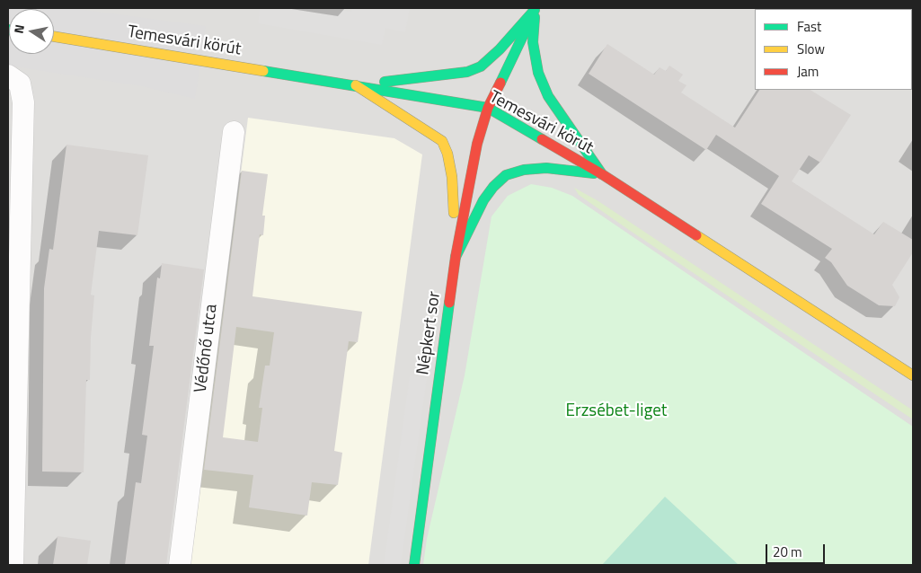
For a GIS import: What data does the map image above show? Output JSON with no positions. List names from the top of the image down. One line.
{"streets":{"main road":["Temesvári körút","Népkert sor"],"street":["Védőnő utca"]},"crossings":[["Temesvári körút","Népkert sor"]],"parks":["Erzsébet-liget"],"legend":["Fast","Slow","Jam"],"scale_bar":"20 m","north":"left"}
